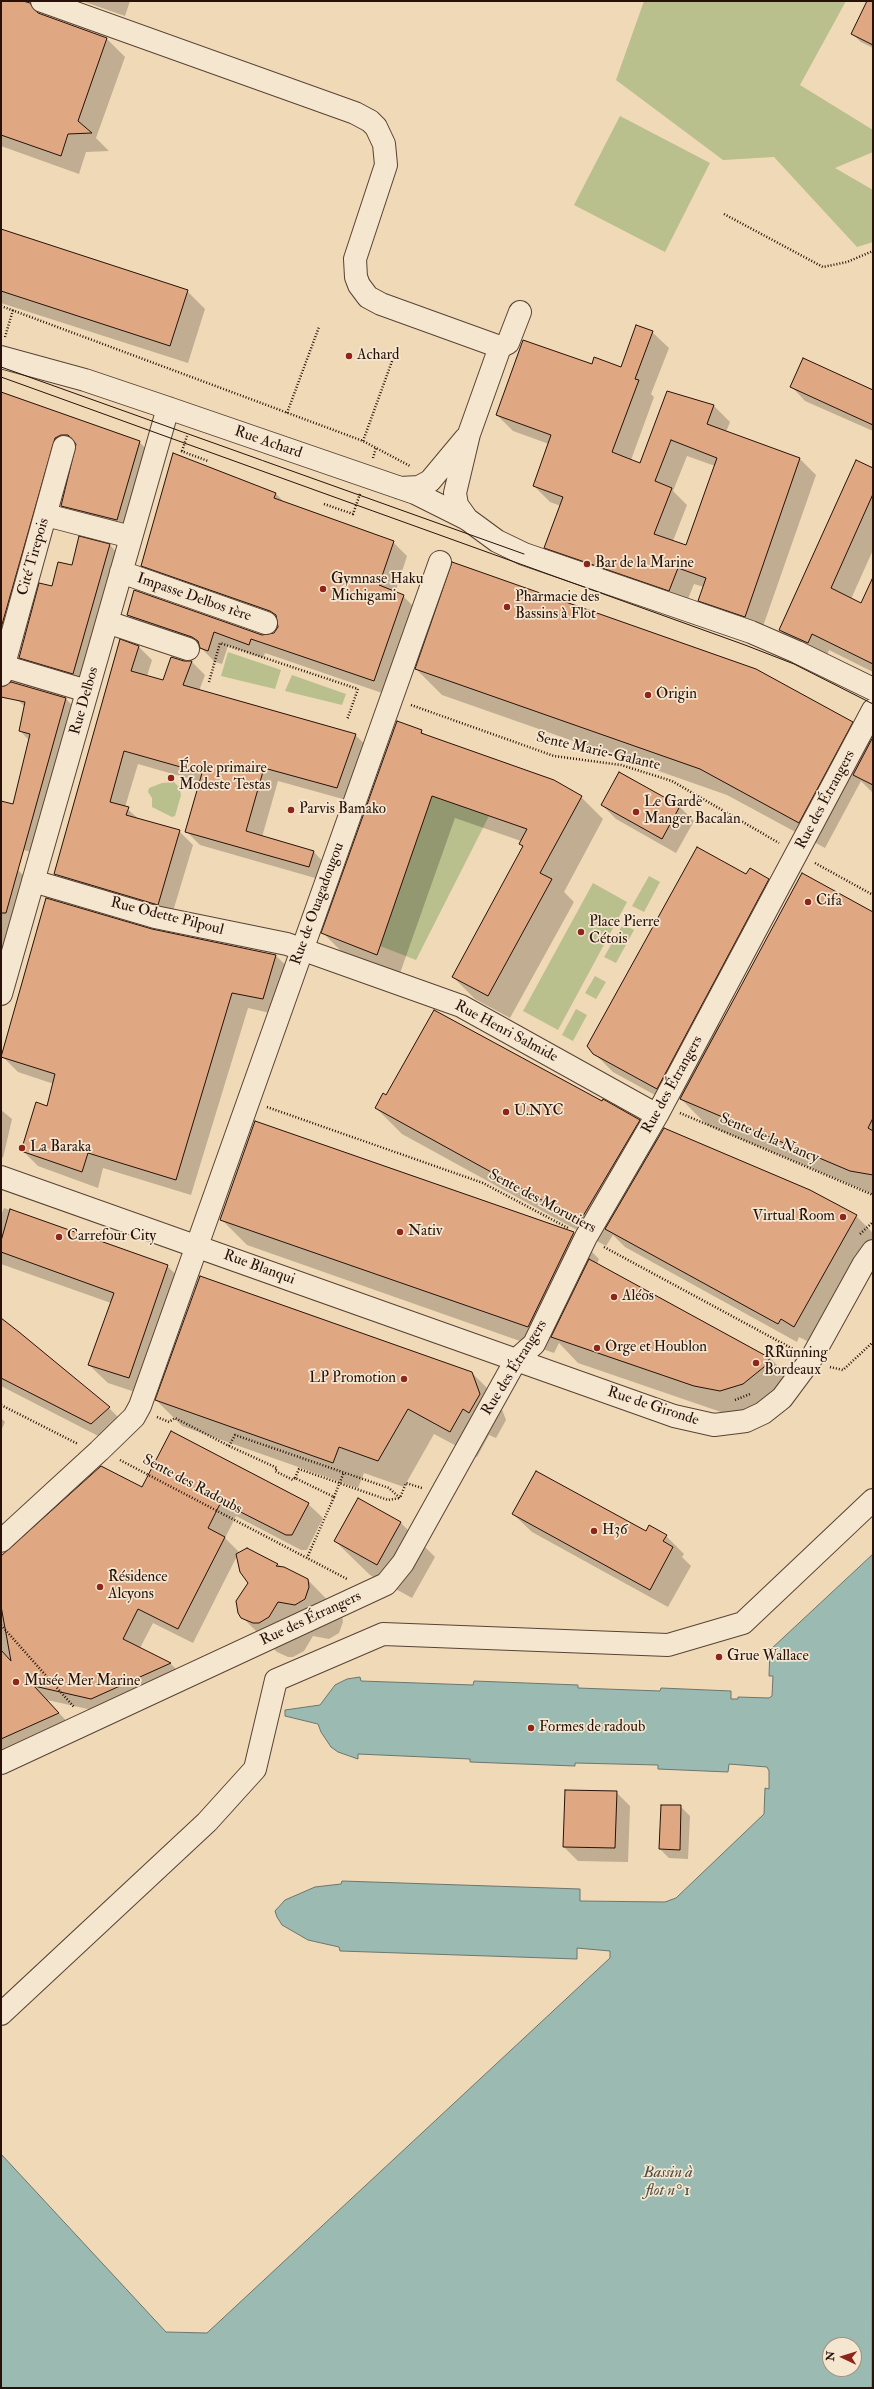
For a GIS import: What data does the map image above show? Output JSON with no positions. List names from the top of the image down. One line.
{"streets":{"street":["Rue Achard","Cité Tirepois","Impasse Delbos 1ère","Rue Delbos","Rue des Étrangers","Rue de Ouagadougou","Rue Odette Pilpoul","Rue Henri Salmide","Rue Blanqui","Rue de Gironde"],"path":["Sente Marie-Galante","Sente de la Nancy","Sente des Morutiers","Sente des Radoubs"]},"crossings":[["Rue Achard","Rue Delbos"],["Cité Tirepois","Rue Delbos"],["Impasse Delbos 1ère","Rue Delbos"],["Rue Delbos","Rue Odette Pilpoul"],["Sente Marie-Galante","Rue des Étrangers"],["Sente Marie-Galante","Rue de Ouagadougou"],["Rue des Étrangers","Rue Henri Salmide"],["Rue des Étrangers","Sente de la Nancy"],["Rue des Étrangers","Sente des Morutiers"],["Rue des Étrangers","Rue Blanqui"],["Rue des Étrangers","Rue de Gironde"],["Rue des Étrangers","Sente des Radoubs"],["Rue de Ouagadougou","Rue Odette Pilpoul"],["Rue de Ouagadougou","Rue Henri Salmide"],["Rue de Ouagadougou","Sente des Morutiers"],["Rue de Ouagadougou","Rue Blanqui"],["Rue de Ouagadougou","Sente des Radoubs"],["Rue Odette Pilpoul","Rue Henri Salmide"],["Rue Henri Salmide","Sente de la Nancy"],["Sente des Morutiers","Rue de Gironde"],["Rue Blanqui","Rue de Gironde"]],"water":["Bassin à flot n° 1"],"places":["Achard","Bar de la Marine","Gymnase Haku Michigami","Pharmacie des Bassins à Flot","Origin","École primaire Modeste Testas","Parvis Bamako","Le Garde Manger Bacalan","Cifa","Place Pierre Cétois","U.NYC","La Baraka","Virtual Room","Nativ","Carrefour City","Aléos","Orge et Houblon","RRunning Bordeaux","LP Promotion","H36","Résidence Alcyons","Grue Wallace","Musée Mer Marine","Formes de radoub"],"north":"left"}
